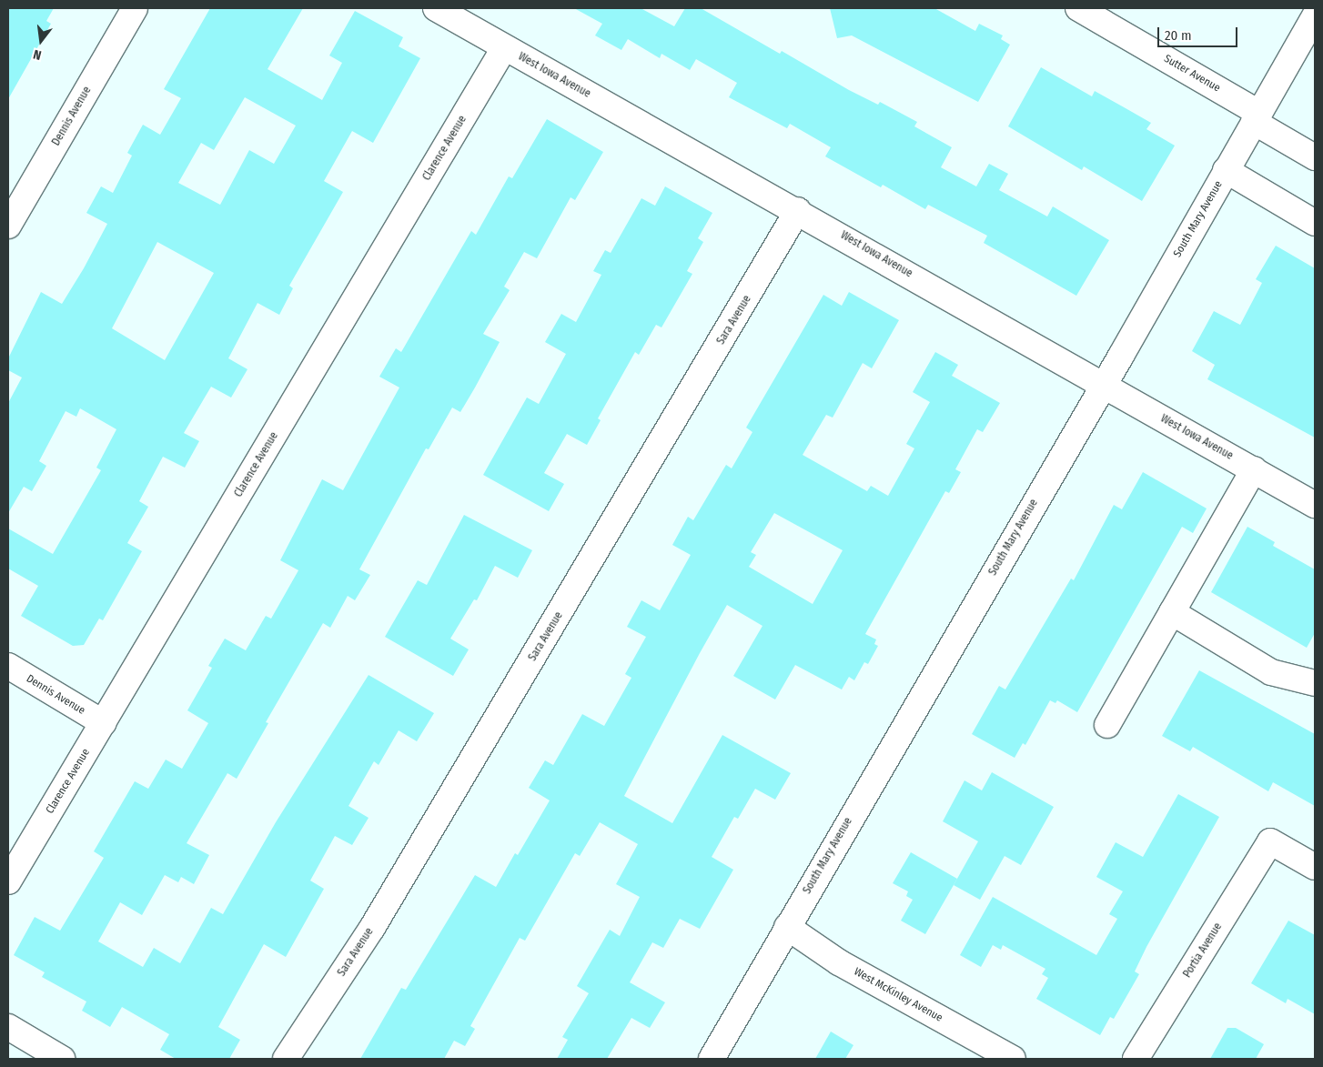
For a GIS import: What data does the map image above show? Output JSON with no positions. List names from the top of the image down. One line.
{"streets":{"street":["Sutter Avenue","West Iowa Avenue","Dennis Avenue","Clarence Avenue","South Mary Avenue","Sara Avenue","Portia Avenue","West McKinley Avenue"]},"crossings":[["Sutter Avenue","South Mary Avenue"],["West Iowa Avenue","Clarence Avenue"],["West Iowa Avenue","South Mary Avenue"],["West Iowa Avenue","Sara Avenue"],["Dennis Avenue","Clarence Avenue"],["South Mary Avenue","West McKinley Avenue"]],"scale_bar":"20 m","north":"bottom"}
